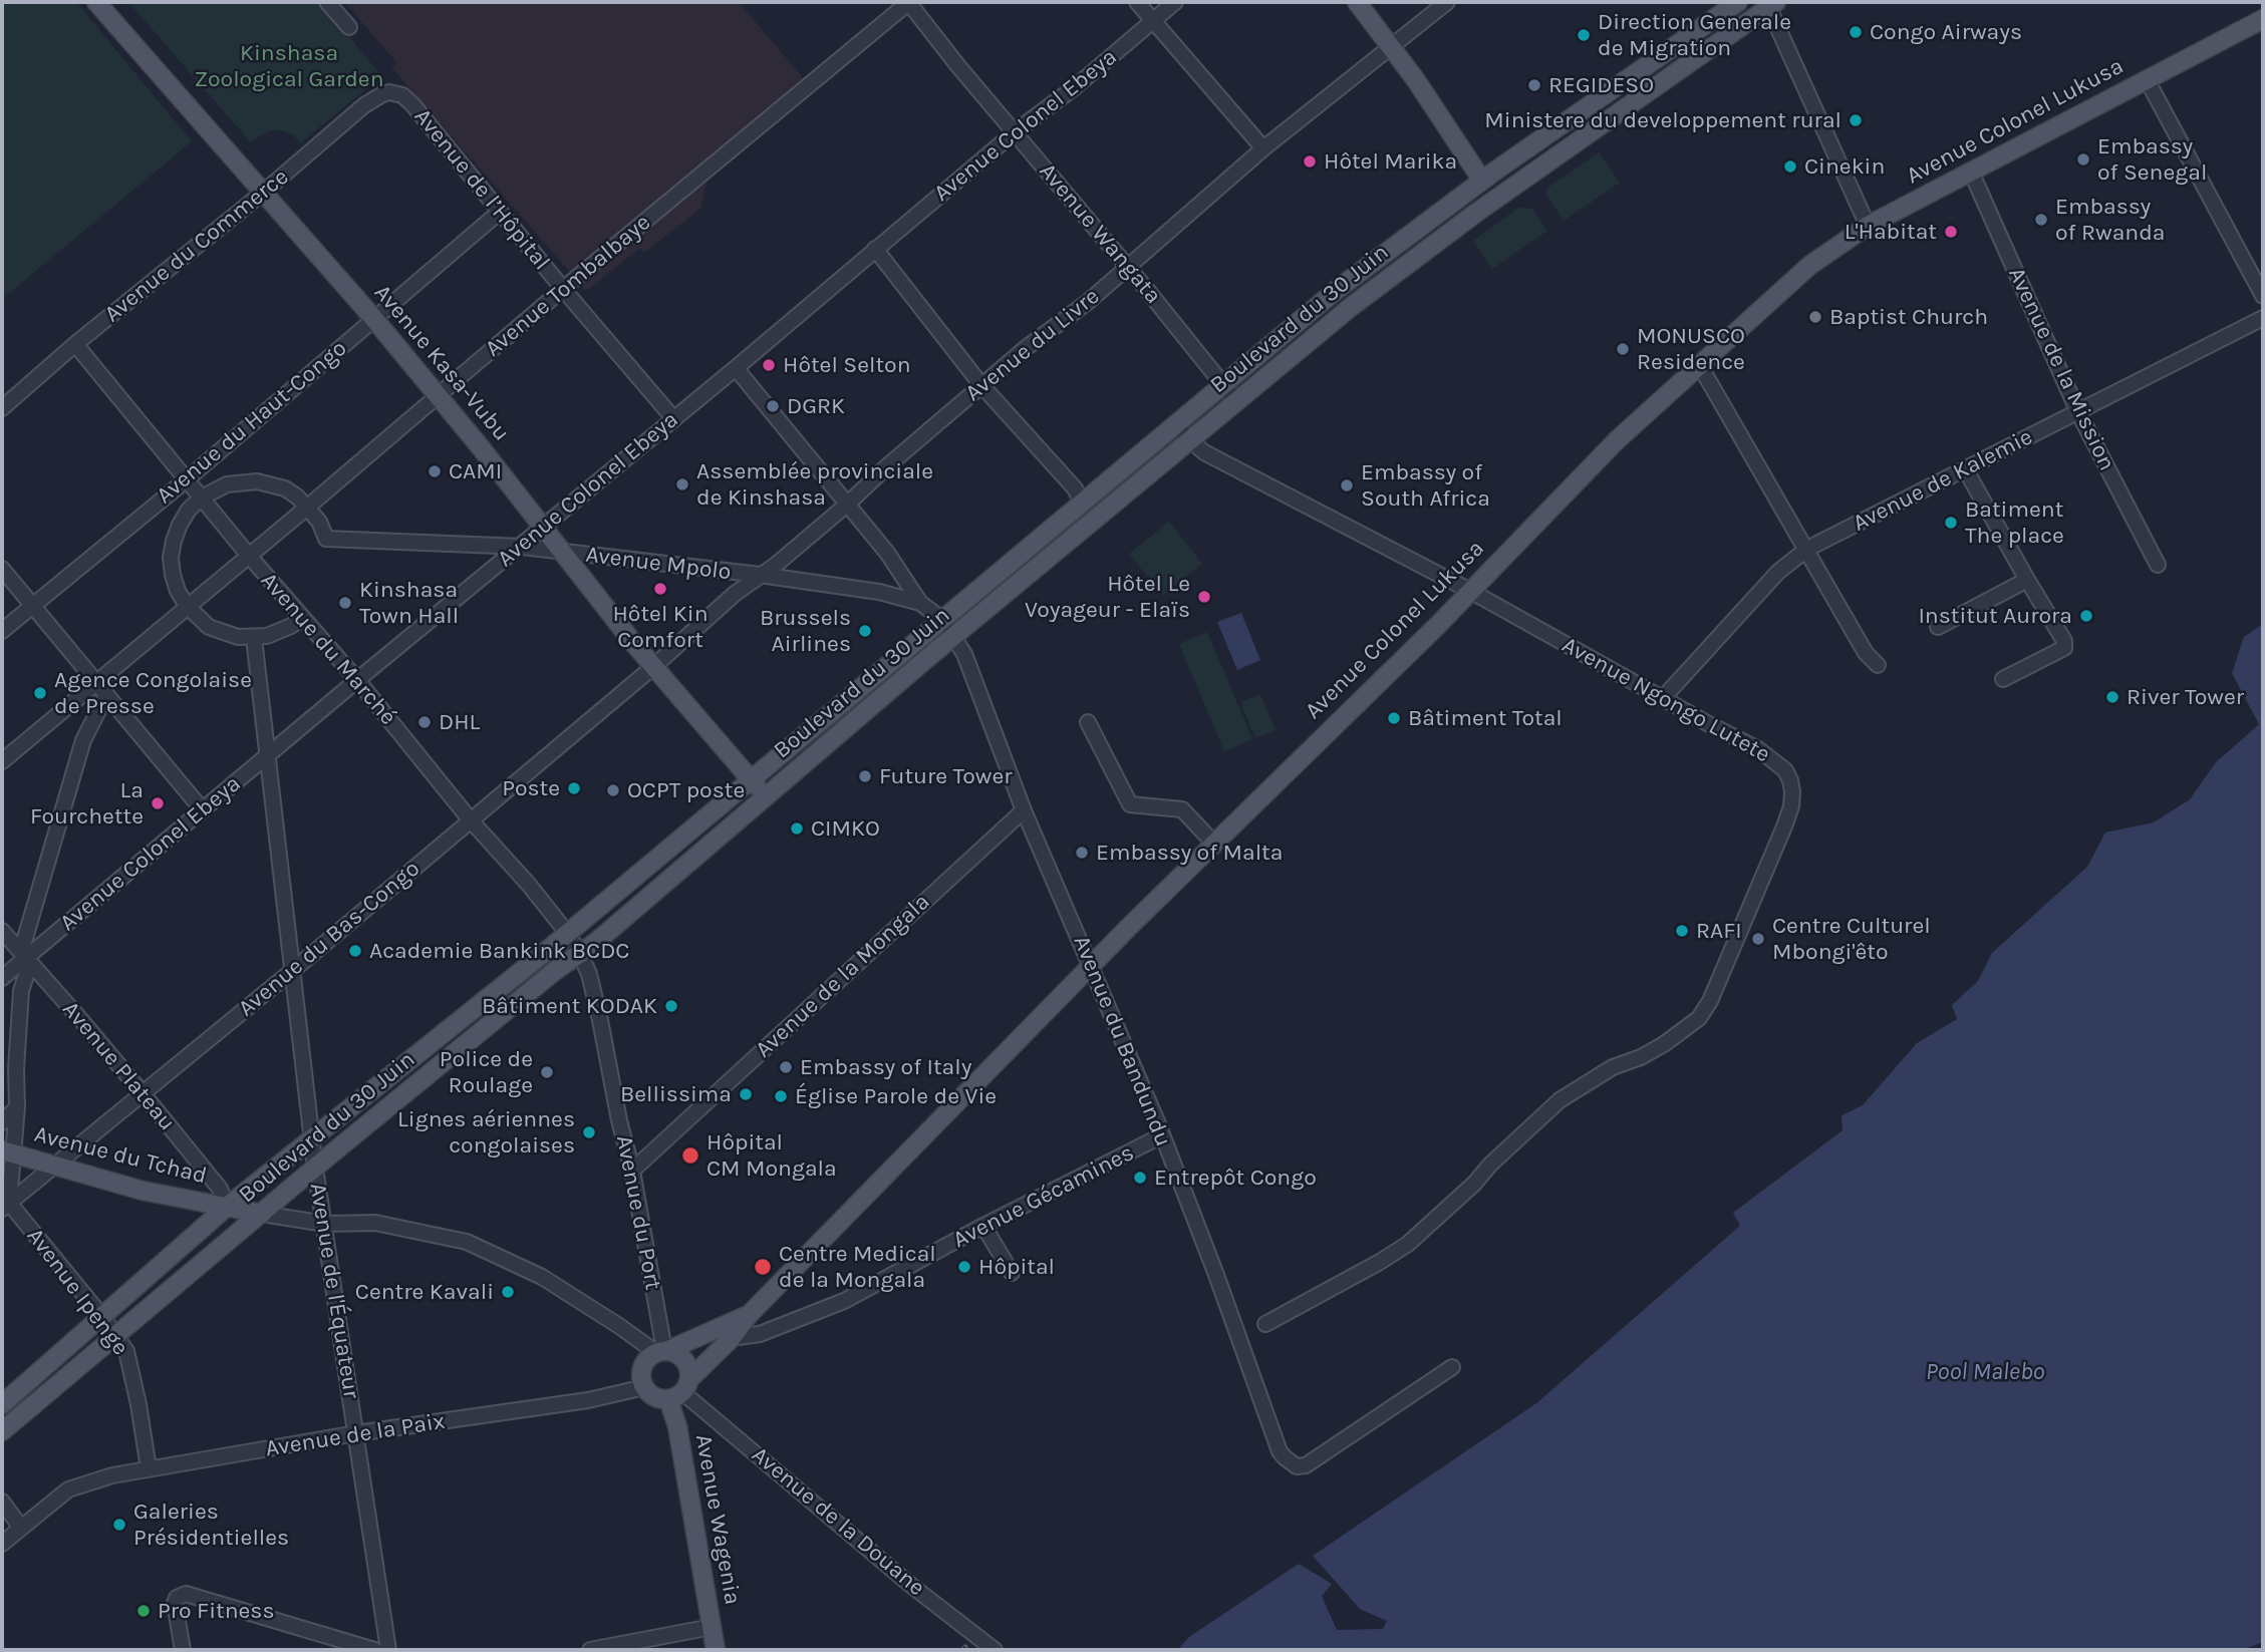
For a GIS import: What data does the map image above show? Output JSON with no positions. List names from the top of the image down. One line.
{"streets":{"main road":["Avenue Colonel Lukusa","Boulevard du 30 Juin","Avenue Kasa-Vubu","Avenue du Tchad","Avenue Wagenia"],"street":["Avenue Colonel Ebeya","Avenue de l’Hôpital","Avenue Wangata","Avenue du Commerce","Avenue Tombalbaye","Avenue du Livre","Avenue de la Mission","Avenue du Haut-Congo","Avenue de Kalemie","Avenue Mpolo","Avenue du Marché","Avenue Ngongo Lutete","Avenue du Bas-Congo","Avenue de la Mongala","Avenue du Bandundu","Avenue Plateau","Avenue Gécamines","Avenue du Port","Avenue de l'Équateur","Avenue Ipenge","Avenue de la Paix","Avenue de la Douane"]},"crossings":[["Avenue Colonel Lukusa","Avenue de la Mission"],["Avenue Colonel Lukusa","Avenue Ngongo Lutete"],["Avenue Colonel Lukusa","Avenue du Bandundu"],["Avenue Colonel Lukusa","Avenue Gécamines"],["Avenue Colonel Lukusa","Avenue du Port"],["Avenue Colonel Lukusa","Avenue de la Paix"],["Avenue Colonel Lukusa","Avenue Wagenia"],["Avenue Colonel Lukusa","Avenue de la Douane"],["Avenue Colonel Ebeya","Avenue de l’Hôpital"],["Avenue Colonel Ebeya","Avenue Wangata"],["Avenue Colonel Ebeya","Avenue Kasa-Vubu"],["Avenue Colonel Ebeya","Avenue Mpolo"],["Avenue Colonel Ebeya","Avenue du Marché"],["Avenue Colonel Ebeya","Avenue Plateau"],["Avenue Colonel Ebeya","Avenue de l'Équateur"],["Avenue de l’Hôpital","Avenue du Commerce"],["Avenue de l’Hôpital","Avenue Tombalbaye"],["Avenue de l’Hôpital","Avenue du Haut-Congo"],["Avenue Wangata","Avenue Tombalbaye"],["Avenue Wangata","Boulevard du 30 Juin"],["Avenue Wangata","Avenue du Livre"],["Avenue du Commerce","Avenue Kasa-Vubu"],["Avenue du Commerce","Avenue du Marché"],["Avenue Tombalbaye","Avenue Kasa-Vubu"],["Avenue Tombalbaye","Avenue Mpolo"],["Avenue Tombalbaye","Avenue du Marché"],["Boulevard du 30 Juin","Avenue Kasa-Vubu"],["Boulevard du 30 Juin","Avenue Mpolo"],["Boulevard du 30 Juin","Avenue du Marché"],["Boulevard du 30 Juin","Avenue Ngongo Lutete"],["Boulevard du 30 Juin","Avenue du Bandundu"],["Boulevard du 30 Juin","Avenue Plateau"],["Boulevard du 30 Juin","Avenue du Tchad"],["Boulevard du 30 Juin","Avenue du Port"],["Boulevard du 30 Juin","Avenue de l'Équateur"],["Boulevard du 30 Juin","Avenue Ipenge"],["Avenue du Livre","Avenue Kasa-Vubu"],["Avenue du Livre","Avenue Mpolo"],["Avenue du Livre","Avenue du Bas-Congo"],["Avenue Kasa-Vubu","Avenue du Haut-Congo"],["Avenue Kasa-Vubu","Avenue Mpolo"],["Avenue Kasa-Vubu","Avenue du Bas-Congo"],["Avenue de la Mission","Avenue de Kalemie"],["Avenue du Haut-Congo","Avenue du Marché"],["Avenue de Kalemie","Avenue Ngongo Lutete"],["Avenue Mpolo","Avenue du Bandundu"],["Avenue du Marché","Avenue du Bas-Congo"],["Avenue du Marché","Avenue du Port"],["Avenue du Bas-Congo","Avenue Plateau"],["Avenue du Bas-Congo","Avenue du Tchad"],["Avenue du Bas-Congo","Avenue de l'Équateur"],["Avenue du Bas-Congo","Avenue Ipenge"],["Avenue de la Mongala","Avenue du Bandundu"],["Avenue de la Mongala","Avenue du Port"],["Avenue du Bandundu","Avenue Gécamines"],["Avenue Plateau","Avenue du Tchad"],["Avenue du Port","Avenue de la Paix"],["Avenue du Port","Avenue Wagenia"],["Avenue du Port","Avenue de la Douane"],["Avenue de l'Équateur","Avenue de la Paix"],["Avenue Ipenge","Avenue de la Paix"],["Avenue de la Paix","Avenue Wagenia"],["Avenue de la Paix","Avenue de la Douane"],["Avenue Wagenia","Avenue de la Douane"]],"water":["Pool Malebo"],"parks":["Kinshasa Zoological Garden"],"places":["Congo Airways","Direction Generale de Migration","REGIDESO","Ministere du developpement rural","Embassy of Senegal","Hôtel Marika","Cinekin","Embassy of Rwanda","L'Habitat","Baptist Church","MONUSCO Residence","Hôtel Selton","DGRK","CAMI","Assemblée provinciale de Kinshasa","Embassy of South Africa","Batiment The place","Hôtel Kin Comfort","Hôtel Le Voyageur - Elaïs","Kinshasa Town Hall","Institut Aurora","Brussels Airlines","Agence Congolaise de Presse","River Tower","Bâtiment Total","DHL","Future Tower","Poste","OCPT poste","La Fourchette","CIMKO","Embassy of Malta","RAFI","Centre Culturel Mbongi'êto","Academie Bankink BCDC","Bâtiment KODAK","Embassy of Italy","Police de Roulage","Bellissima","Église Parole de Vie","Lignes aériennes congolaises","Hôpital CM Mongala","Entrepôt Congo","Centre Medical de la Mongala","Hôpital","Centre Kavali","Galeries Présidentielles","Pro Fitness"]}
